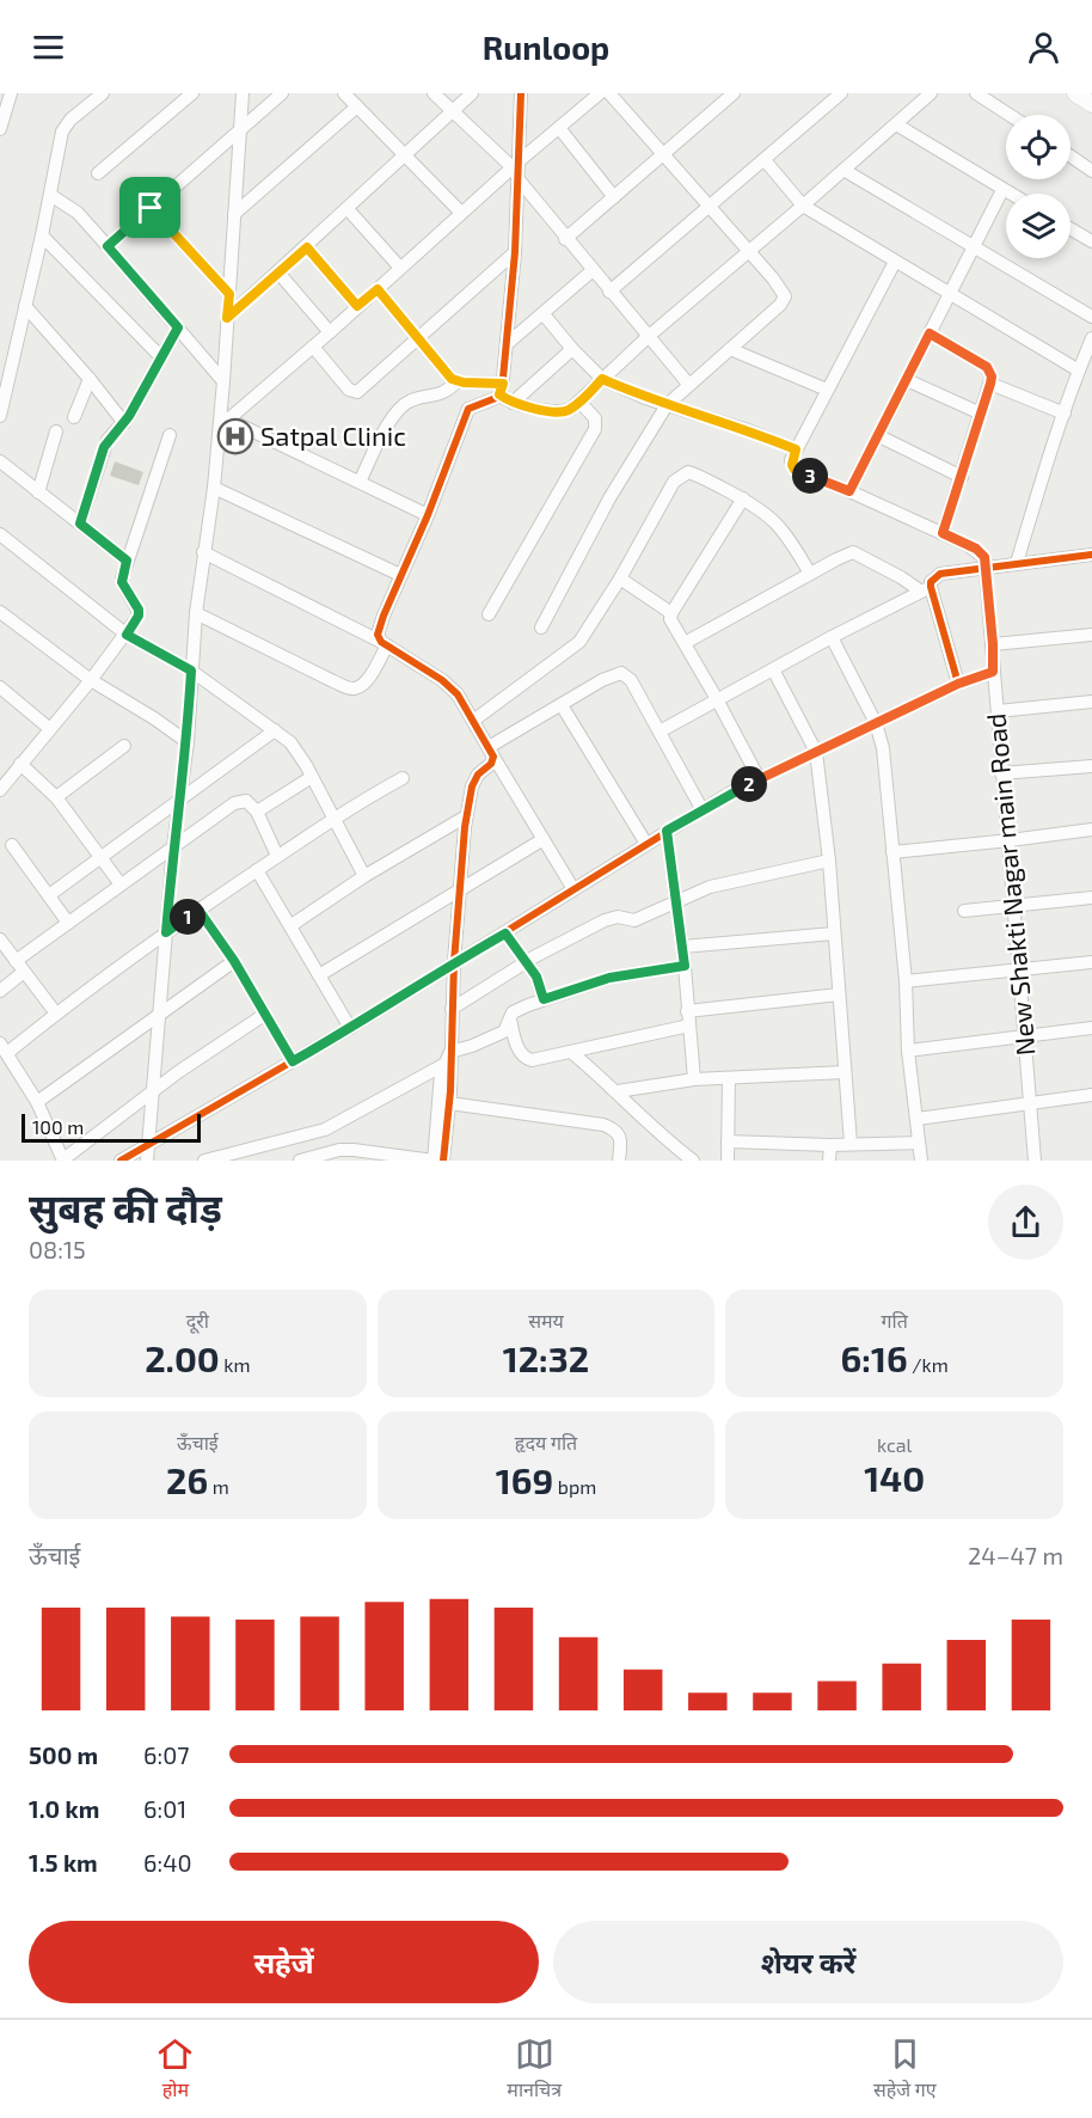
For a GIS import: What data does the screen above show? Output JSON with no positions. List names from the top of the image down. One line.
{"streets":{"street":["New Shakti Nagar main Road"]},"places":{"hospital":["Satpal Clinic"]},"scale_bar":"100 m","page":{"header":"Runloop","pins":["3","2","1"],"scale":"100 m","heading":["सुबह की दौड़","08:15"],"stats":[["दूरी","2.00 km"],["समय","12:32"],["गति","6:16 /km"],["ऊँचाई","26 m"],["हृदय गति","169 bpm"],["kcal","140"]],"chart":["ऊँचाई","24–47 m"],"list":[{"name":"500 m","note":"6:07"},{"name":"1.0 km","note":"6:01"},{"name":"1.5 km","note":"6:40"}],"buttons":["सहेजें","शेयर करें"],"tabs":["होम","मानचित्र","सहेजे गए"]}}
